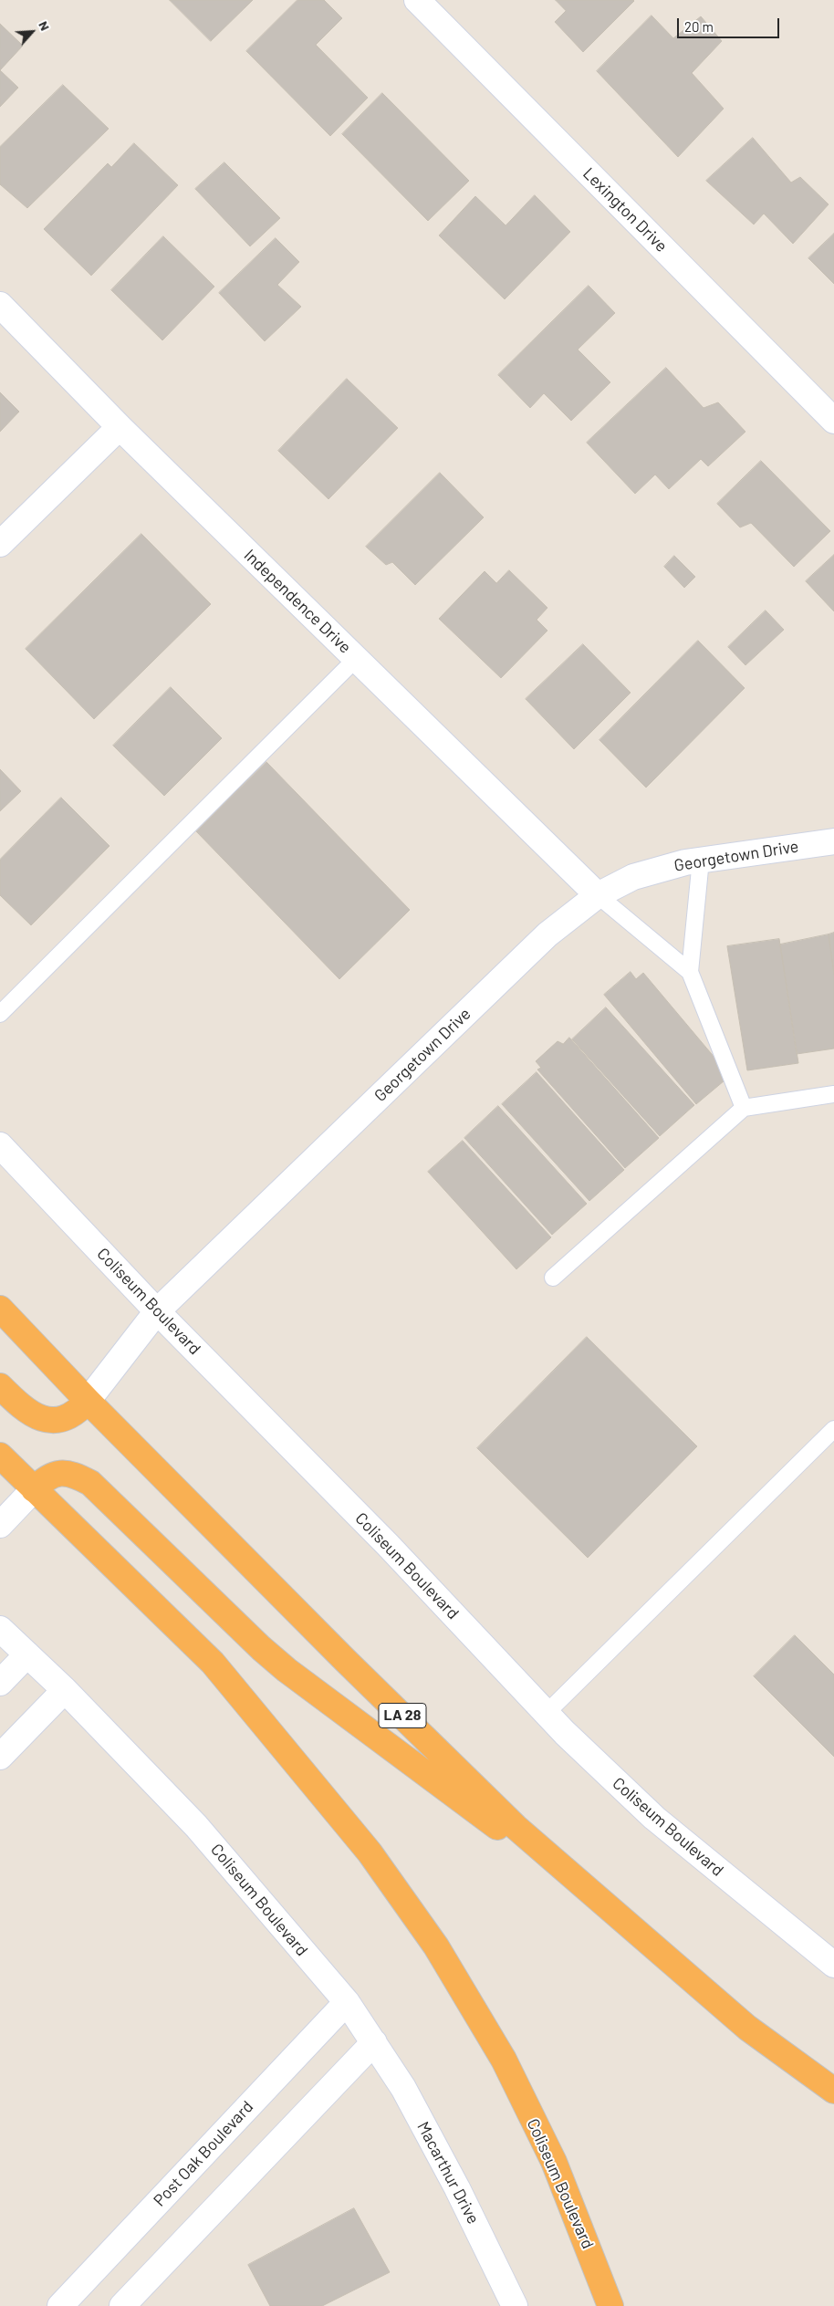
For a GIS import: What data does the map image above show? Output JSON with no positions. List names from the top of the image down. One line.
{"streets":{"highway":["Coliseum Boulevard","LA 28"],"street":["Lexington Drive","Independence Drive","Georgetown Drive","Post Oak Boulevard","Macarthur Drive"]},"crossings":[["Independence Drive","Georgetown Drive"],["Georgetown Drive","Coliseum Boulevard"],["Georgetown Drive","LA 28"],["Coliseum Boulevard","Post Oak Boulevard"],["Coliseum Boulevard","Macarthur Drive"]],"scale_bar":"20 m","north":"top right"}
